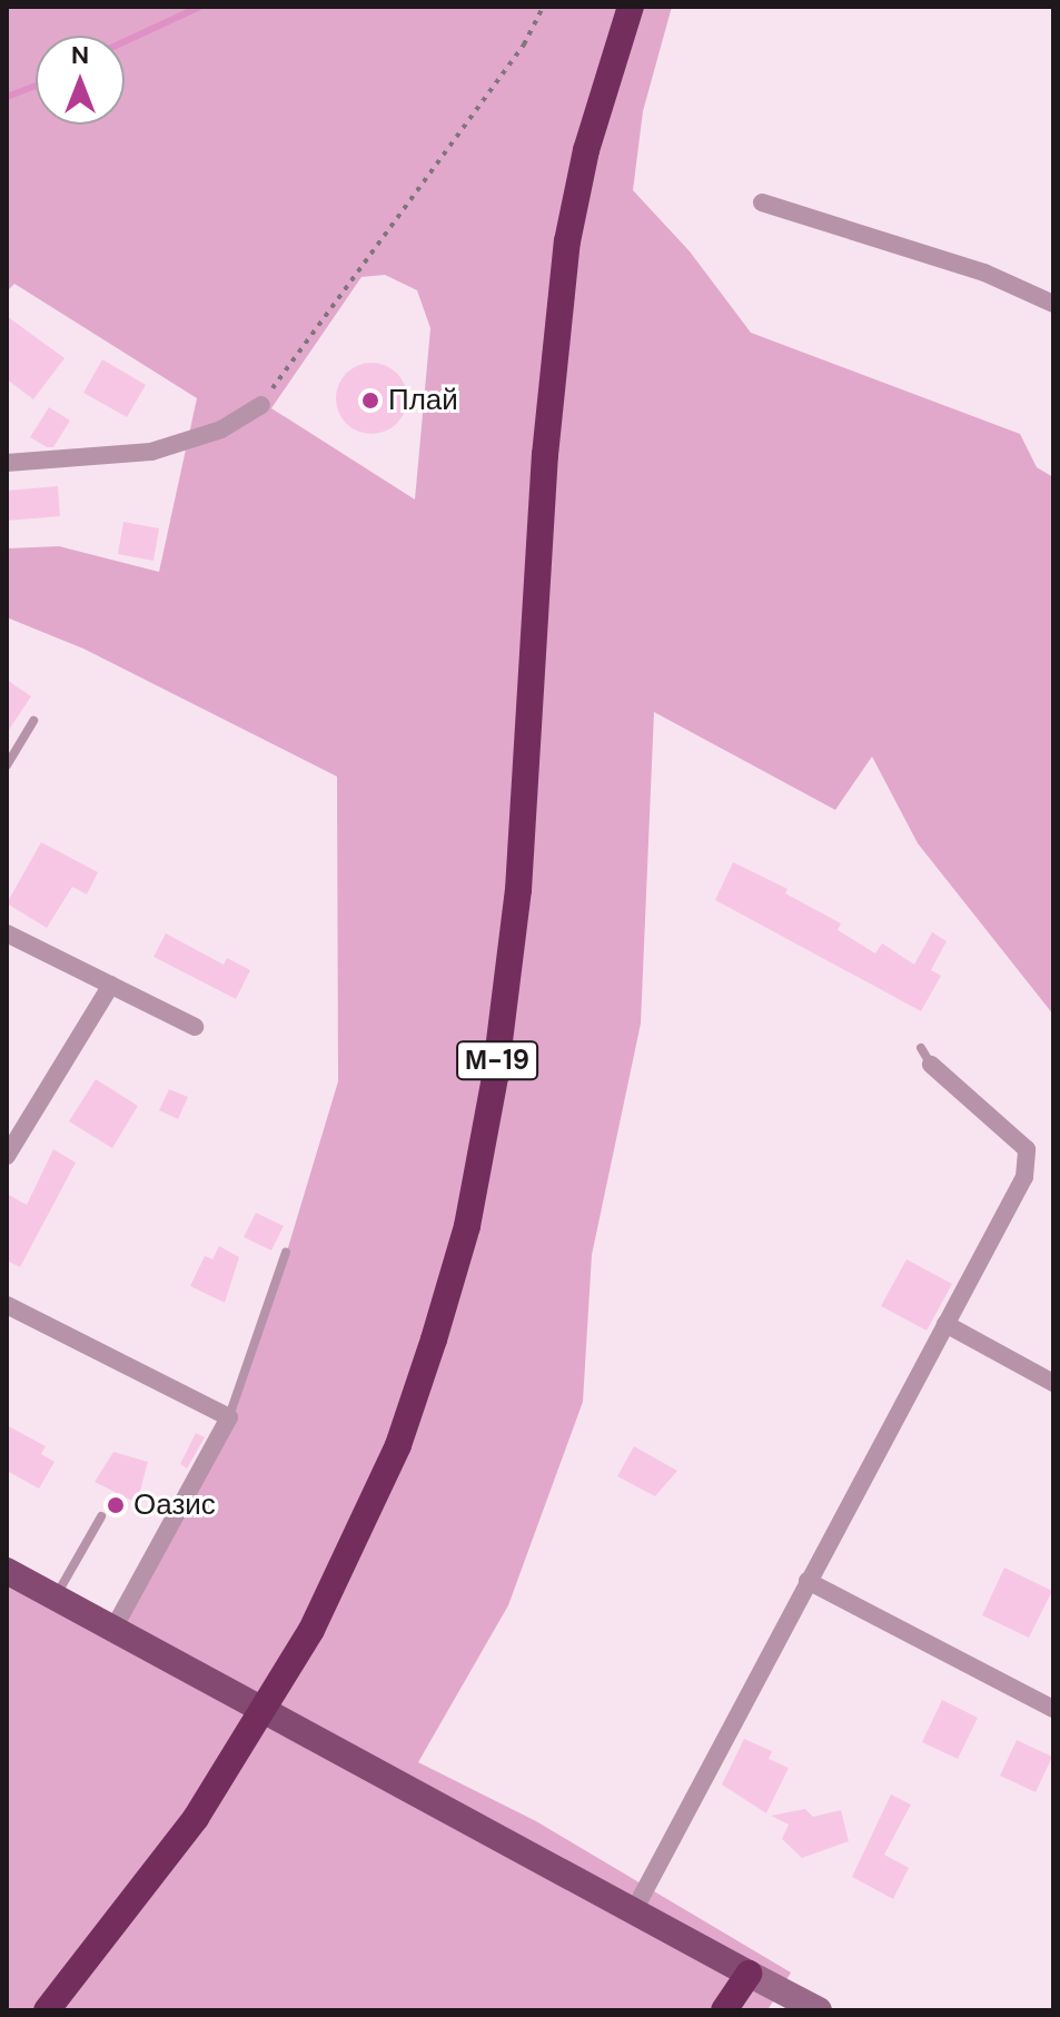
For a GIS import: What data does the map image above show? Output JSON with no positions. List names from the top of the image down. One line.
{"streets":{"highway":["М-19"]},"places":["Плай","Оазис"],"north":"top"}
